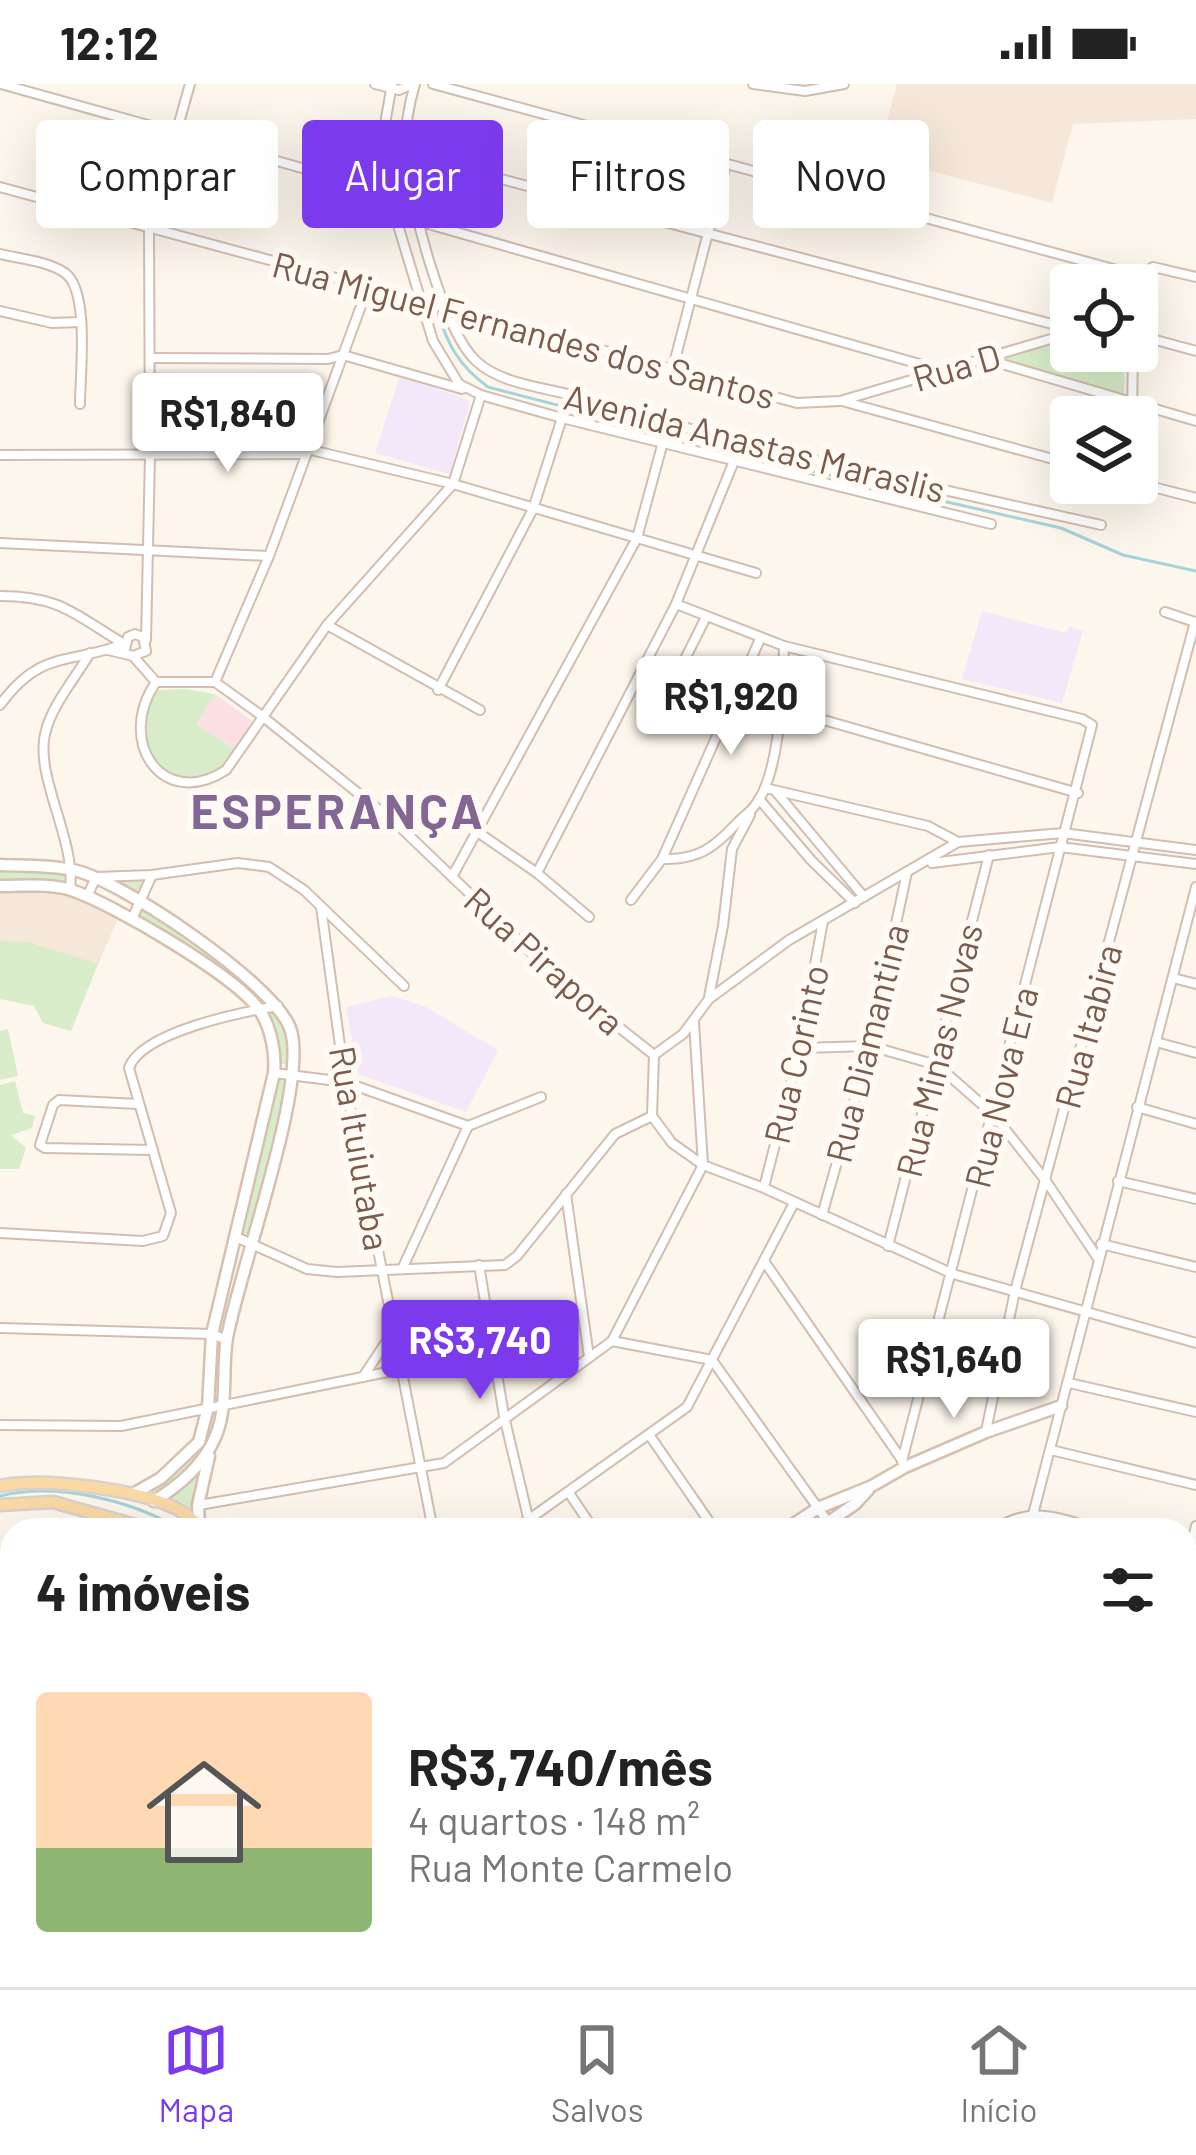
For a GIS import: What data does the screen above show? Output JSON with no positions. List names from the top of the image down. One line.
{"streets":{"street":["Rua Miguel Fernandes dos Santos","Rua D","Avenida Anastas Maraslis","Rua Pirapora","Rua Itabira","Rua Diamantina","Rua Minas Novas","Rua Corinto","Rua Nova Era","Rua Ituiutaba"]},"crossings":[["Rua Miguel Fernandes dos Santos","Rua D"],["Rua Miguel Fernandes dos Santos","Avenida Anastas Maraslis"]],"districts":["ESPERANÇA"],"page":{"status":"12:12","chip":["Comprar","Alugar","Filtros","Novo"],"price":["R$1,840","R$1,920","R$3,740","R$1,640"],"heading":"4 imóveis","list":[{"name":"R$3,740/mês","note":"4 quartos · 148 m² · Rua Monte Carmelo"}],"tabs":["Mapa","Salvos","Início"]}}
